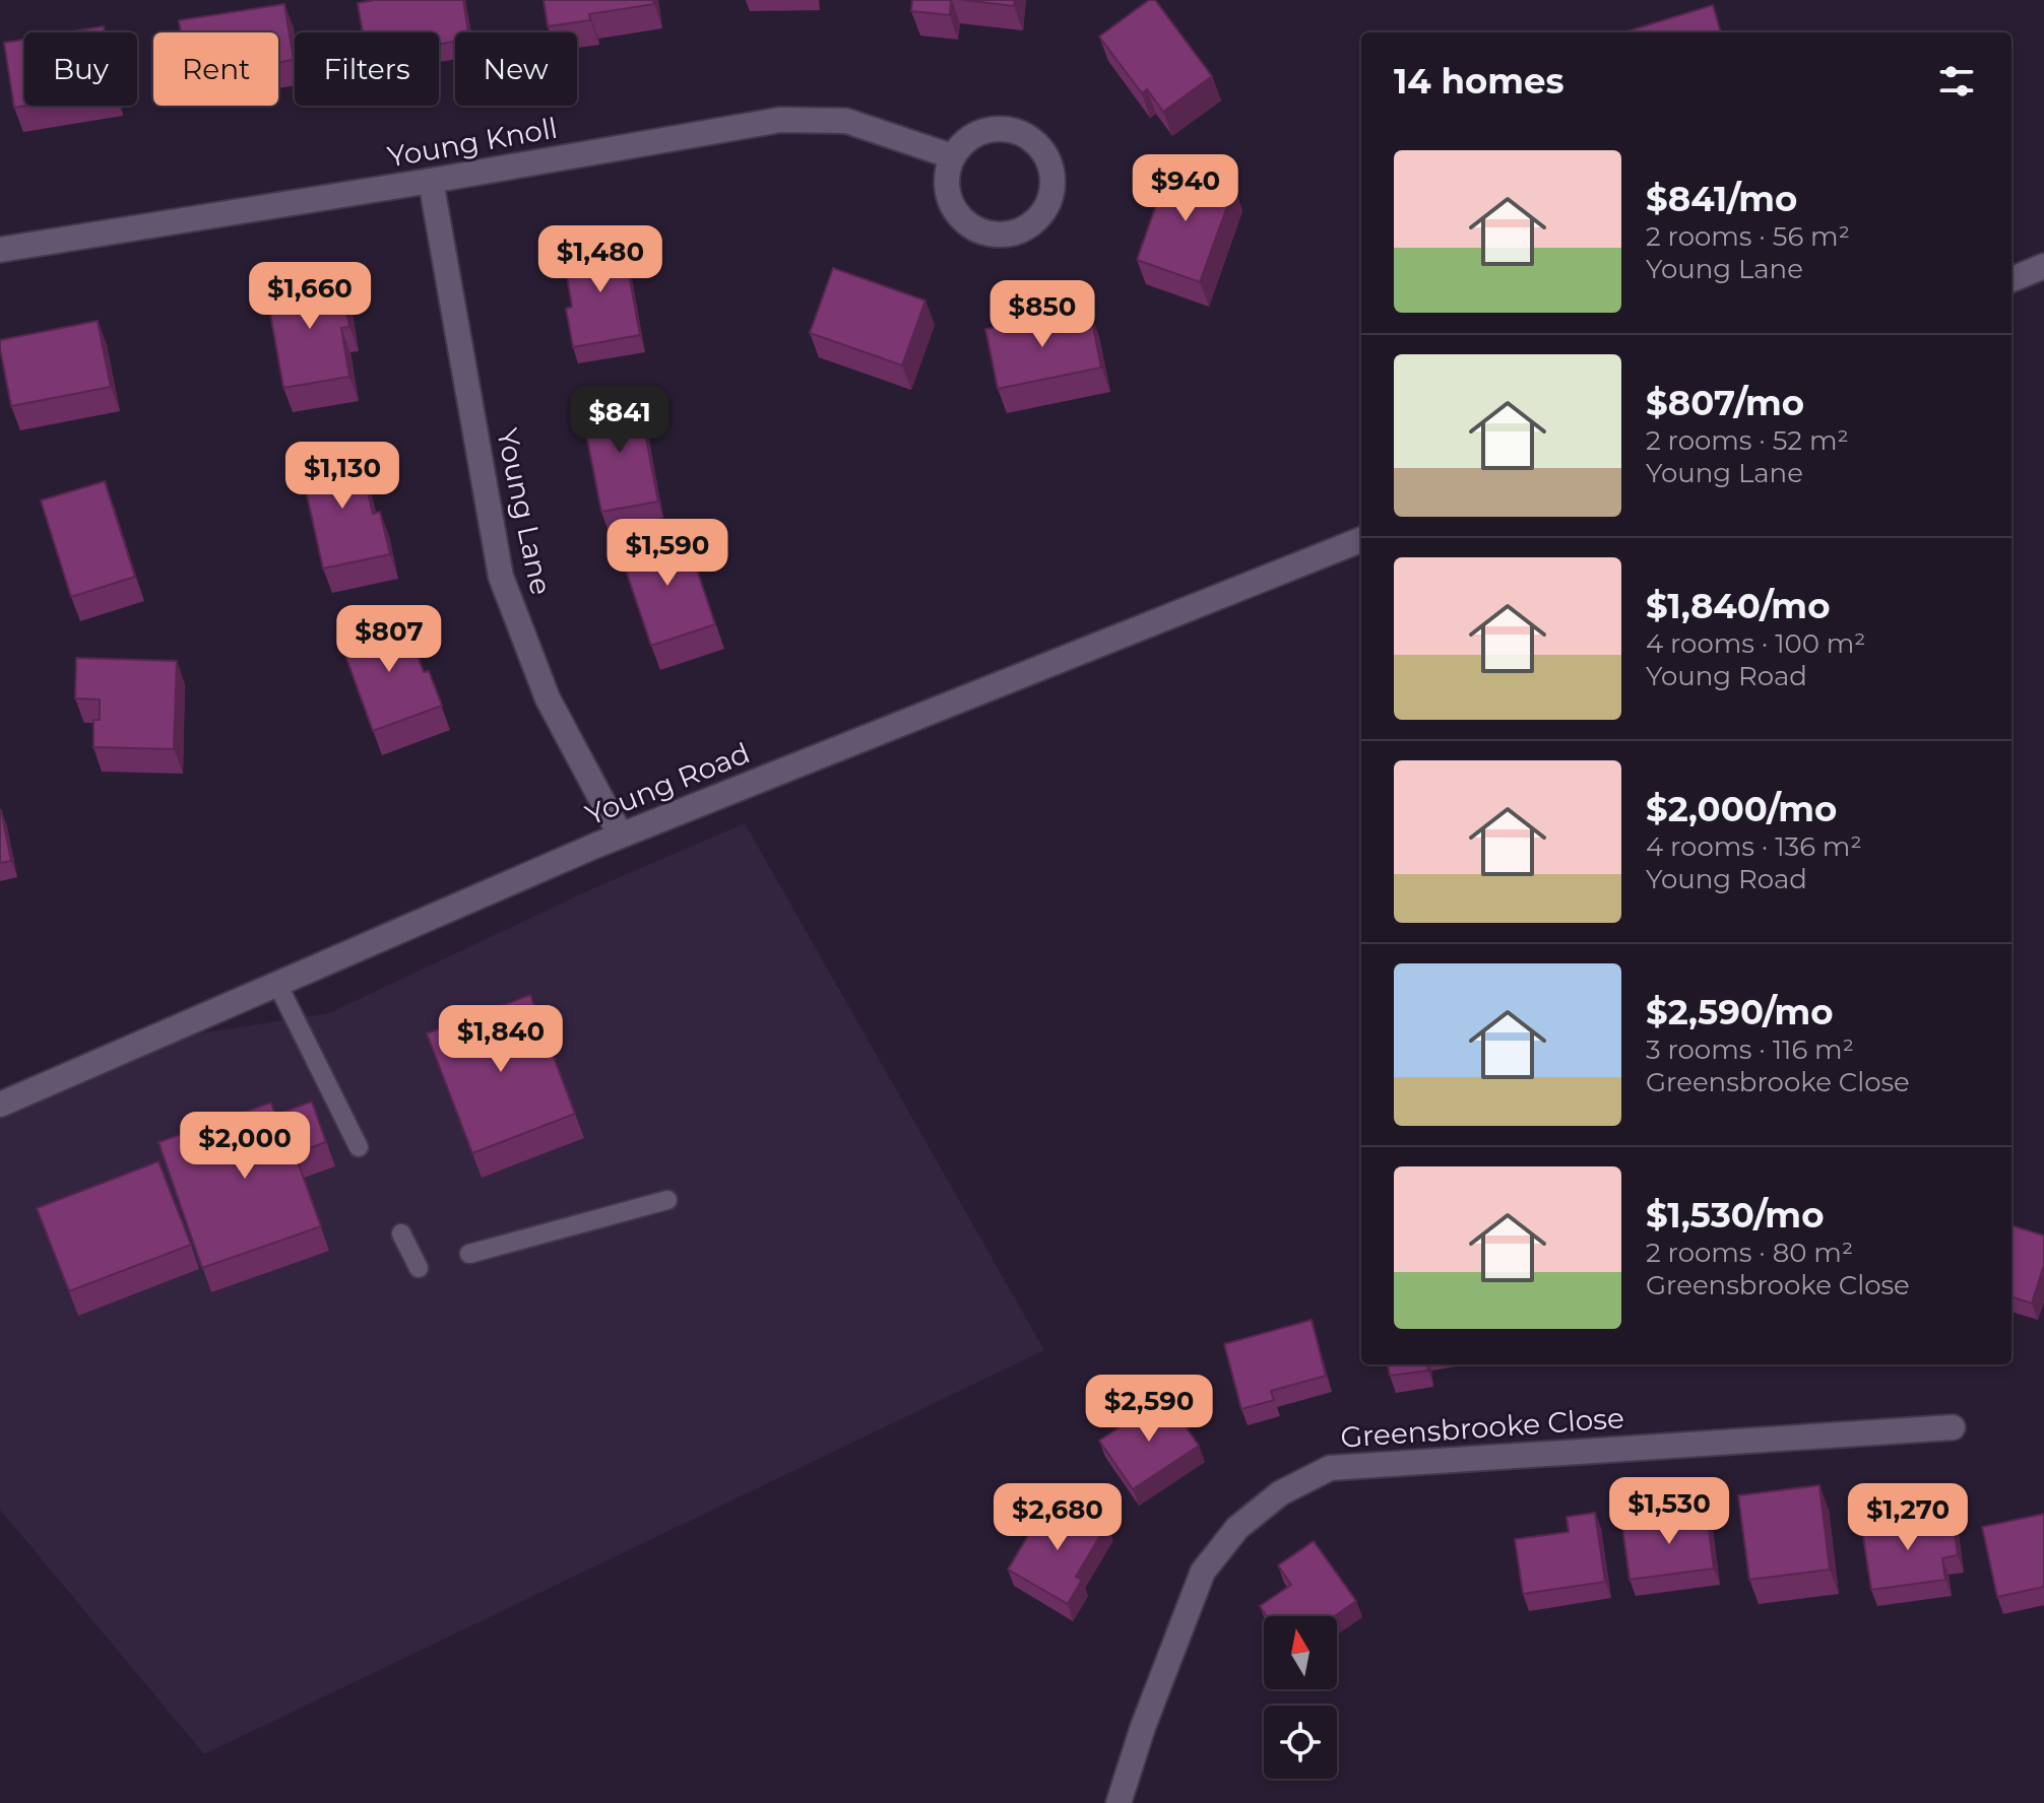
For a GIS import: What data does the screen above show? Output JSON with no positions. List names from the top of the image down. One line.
{"streets":{"street":["Young Knoll","Young Lane","Young Road","Greensbrooke Close"]},"crossings":[["Young Knoll","Young Lane"],["Young Lane","Young Road"]],"north":"top","page":{"chip":["Buy","Rent","Filters","New"],"heading":"14 homes","list":[{"name":"$841/mo","note":"2 rooms · 56 m² · Young Lane"},{"name":"$807/mo","note":"2 rooms · 52 m² · Young Lane"},{"name":"$1,840/mo","note":"4 rooms · 100 m² · Young Road"},{"name":"$2,000/mo","note":"4 rooms · 136 m² · Young Road"},{"name":"$2,590/mo","note":"3 rooms · 116 m² · Greensbrooke Close"},{"name":"$1,530/mo","note":"2 rooms · 80 m² · Greensbrooke Close"}],"price":["$940","$1,480","$1,660","$850","$841","$1,130","$1,590","$807","$1,840","$2,000","$2,590","$1,530","$2,680","$1,270"]}}
